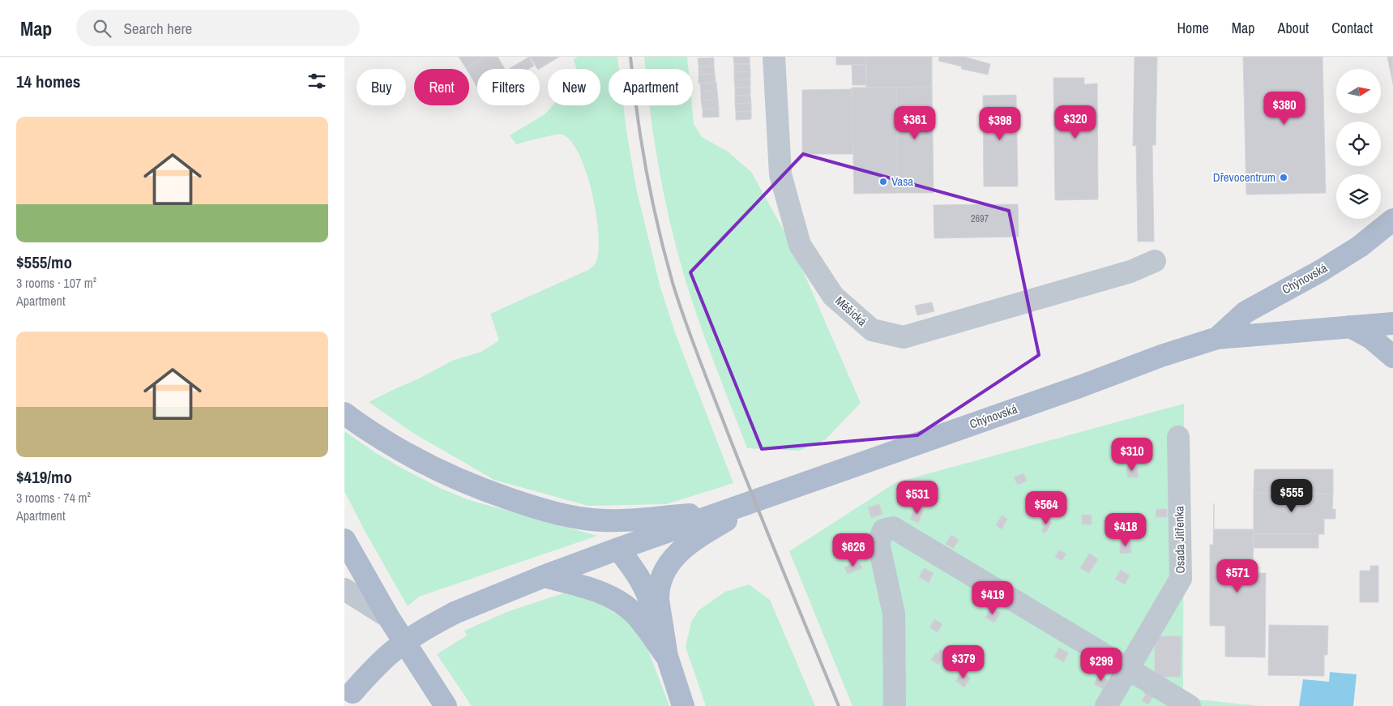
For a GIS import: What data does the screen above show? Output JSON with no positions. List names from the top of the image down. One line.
{"streets":{"main road":["Chýnovská"],"street":["Měšická","Osada Jitřenka"]},"places":["Dřevocentrum","Vasa"],"house_numbers":["2697"],"north":"right","page":{"header":"Map","search":"Search here","nav":["Home","Map","About","Contact"],"heading":"14 homes","chip":["Buy","Rent","Filters","New","Apartment"],"price":["$380","$320","$361","$398","$310","$555","$531","$564","$418","$626","$571","$419","$379","$299"],"list":[{"name":"$555/mo","note":"3 rooms · 107 m² · Apartment"},{"name":"$419/mo","note":"3 rooms · 74 m² · Apartment"}]}}
